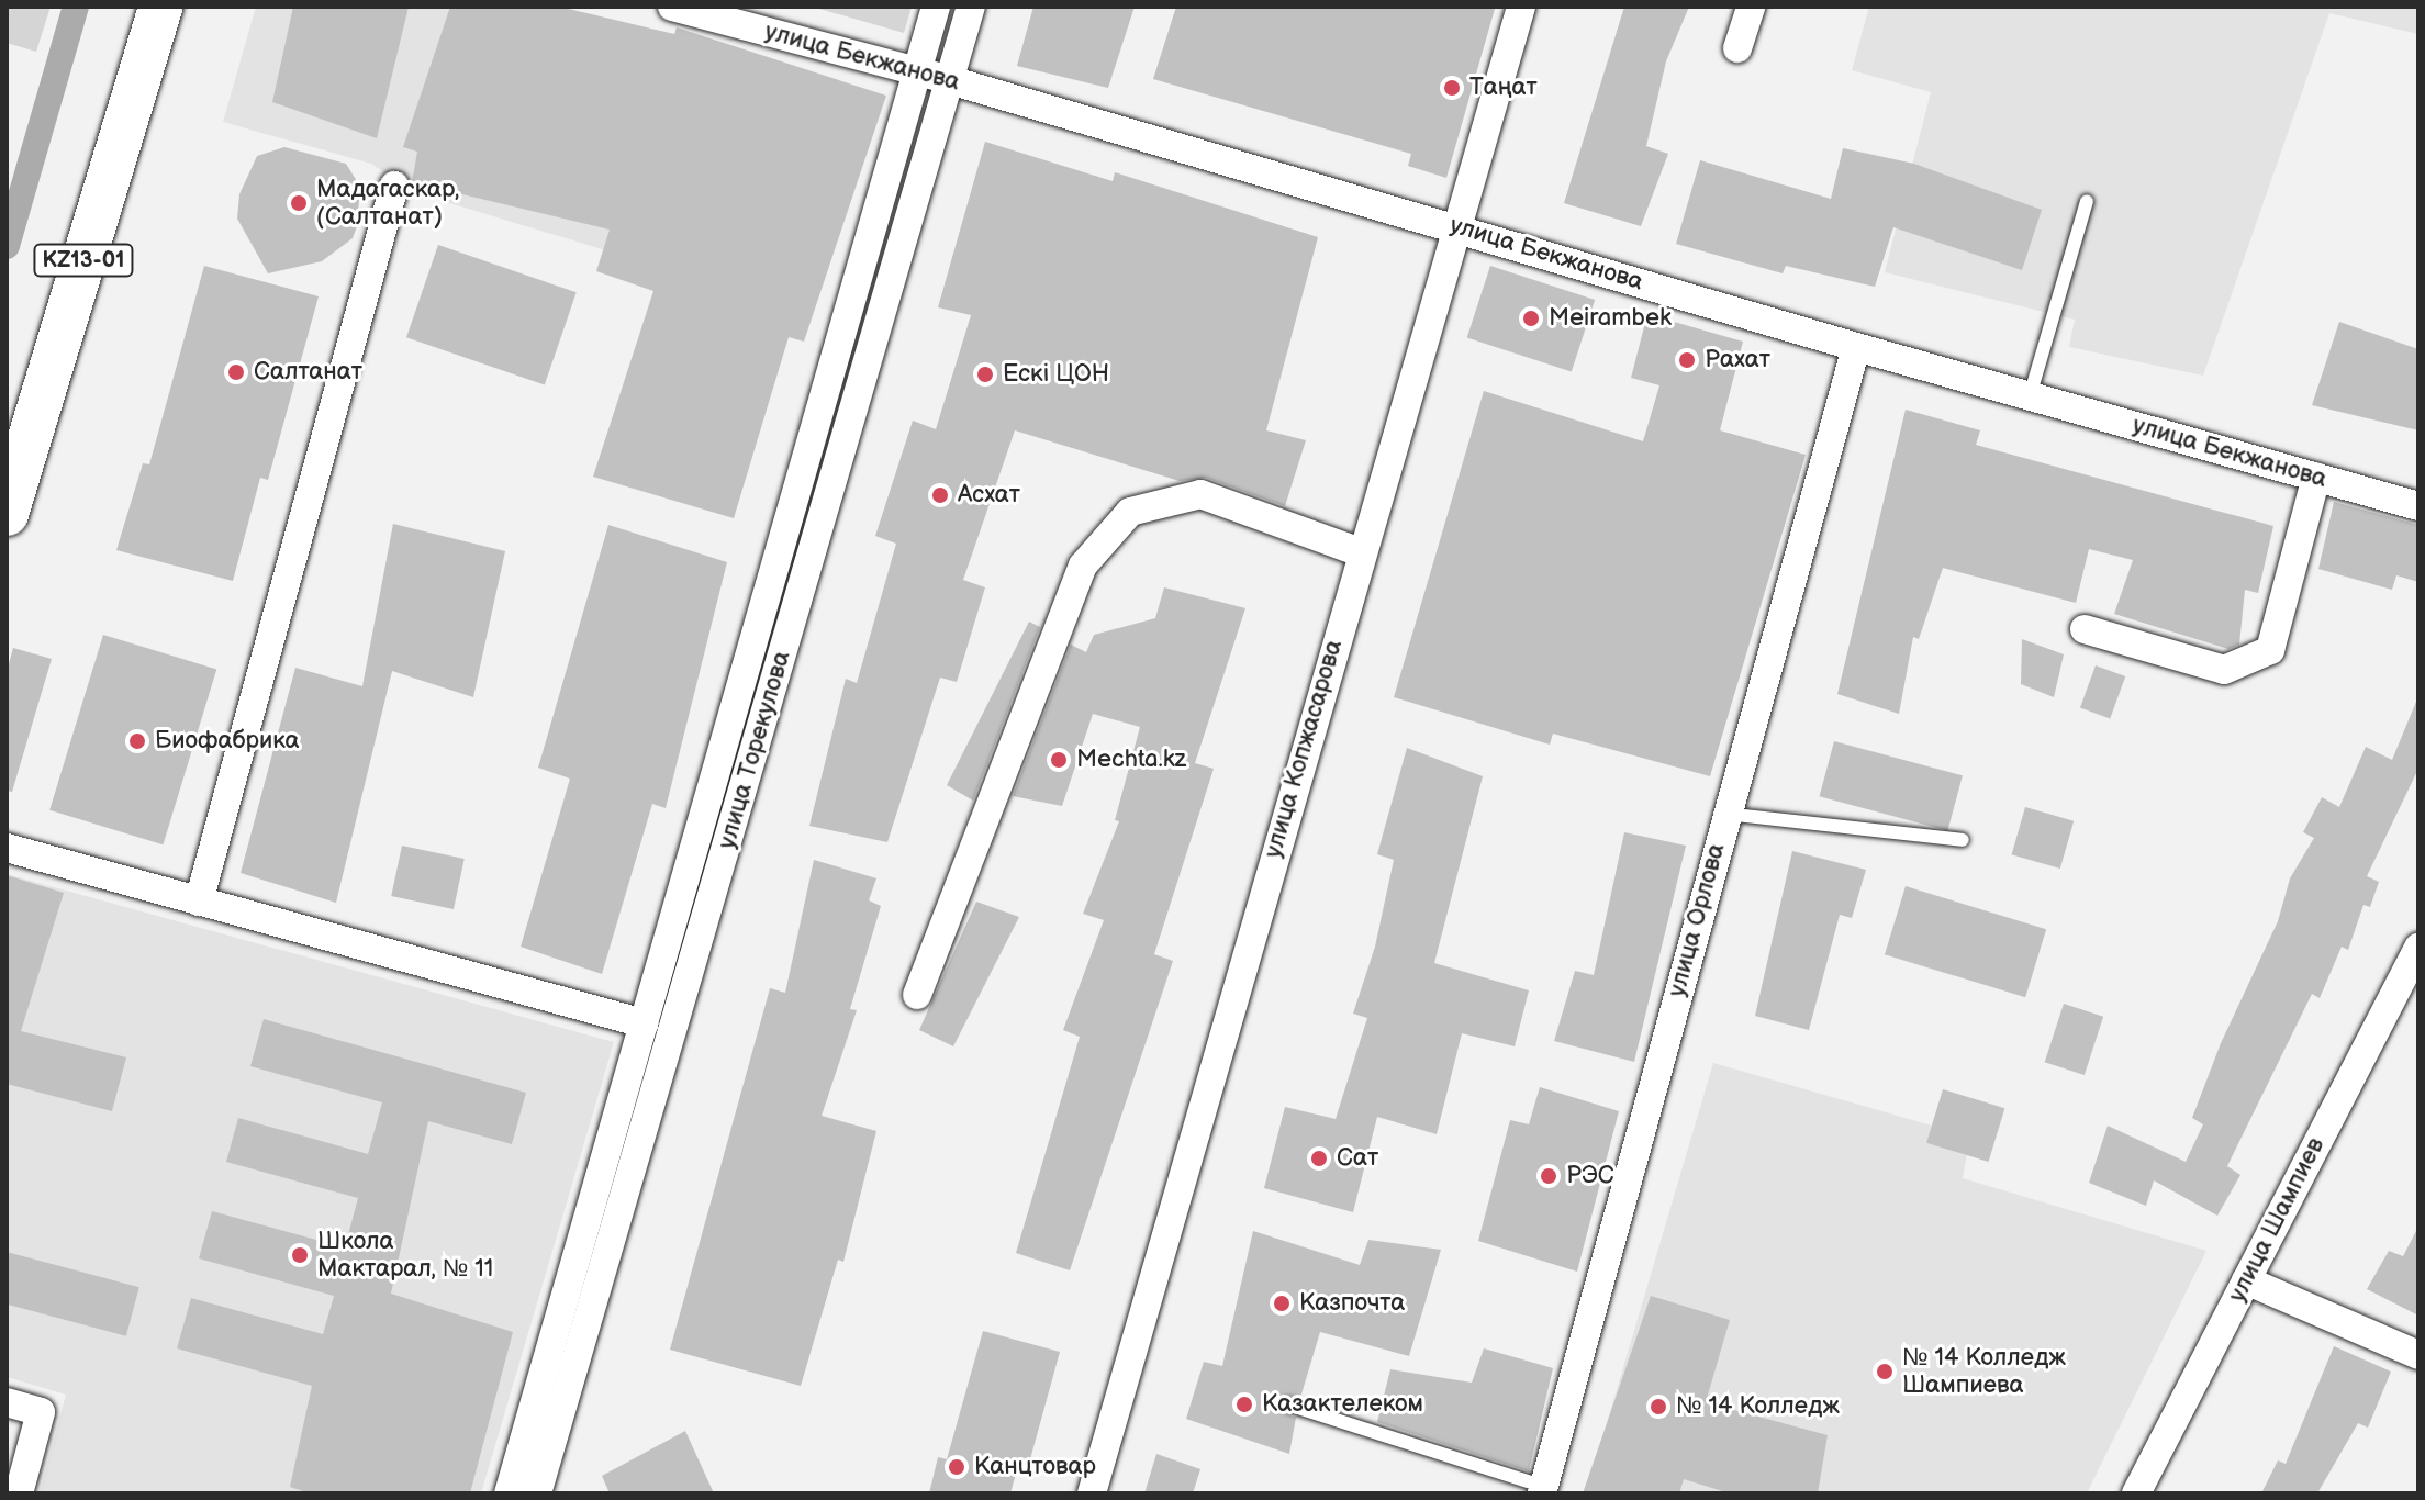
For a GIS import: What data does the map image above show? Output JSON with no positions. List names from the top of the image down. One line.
{"streets":{"main road":["KZ13-01"],"street":["улица Бекжанова","улица Копжасарова","улица Торекулова","улица Орлова","улица Шампиев"]},"crossings":[["улица Бекжанова","улица Копжасарова"],["улица Бекжанова","улица Торекулова"],["улица Бекжанова","улица Орлова"]],"places":["Таңат","Мадагаскар, (Салтанат)","Meirambek","Рахат","Салтанат","Ескі ЦОН","Асхат","Биофабрика","Mechta.kz","Сат","РЭС","Школа Мактарал, № 11","Казпочта","№ 14 Колледж Шампиева","Казактелеком","№ 14 Колледж","Канцтовар"]}
